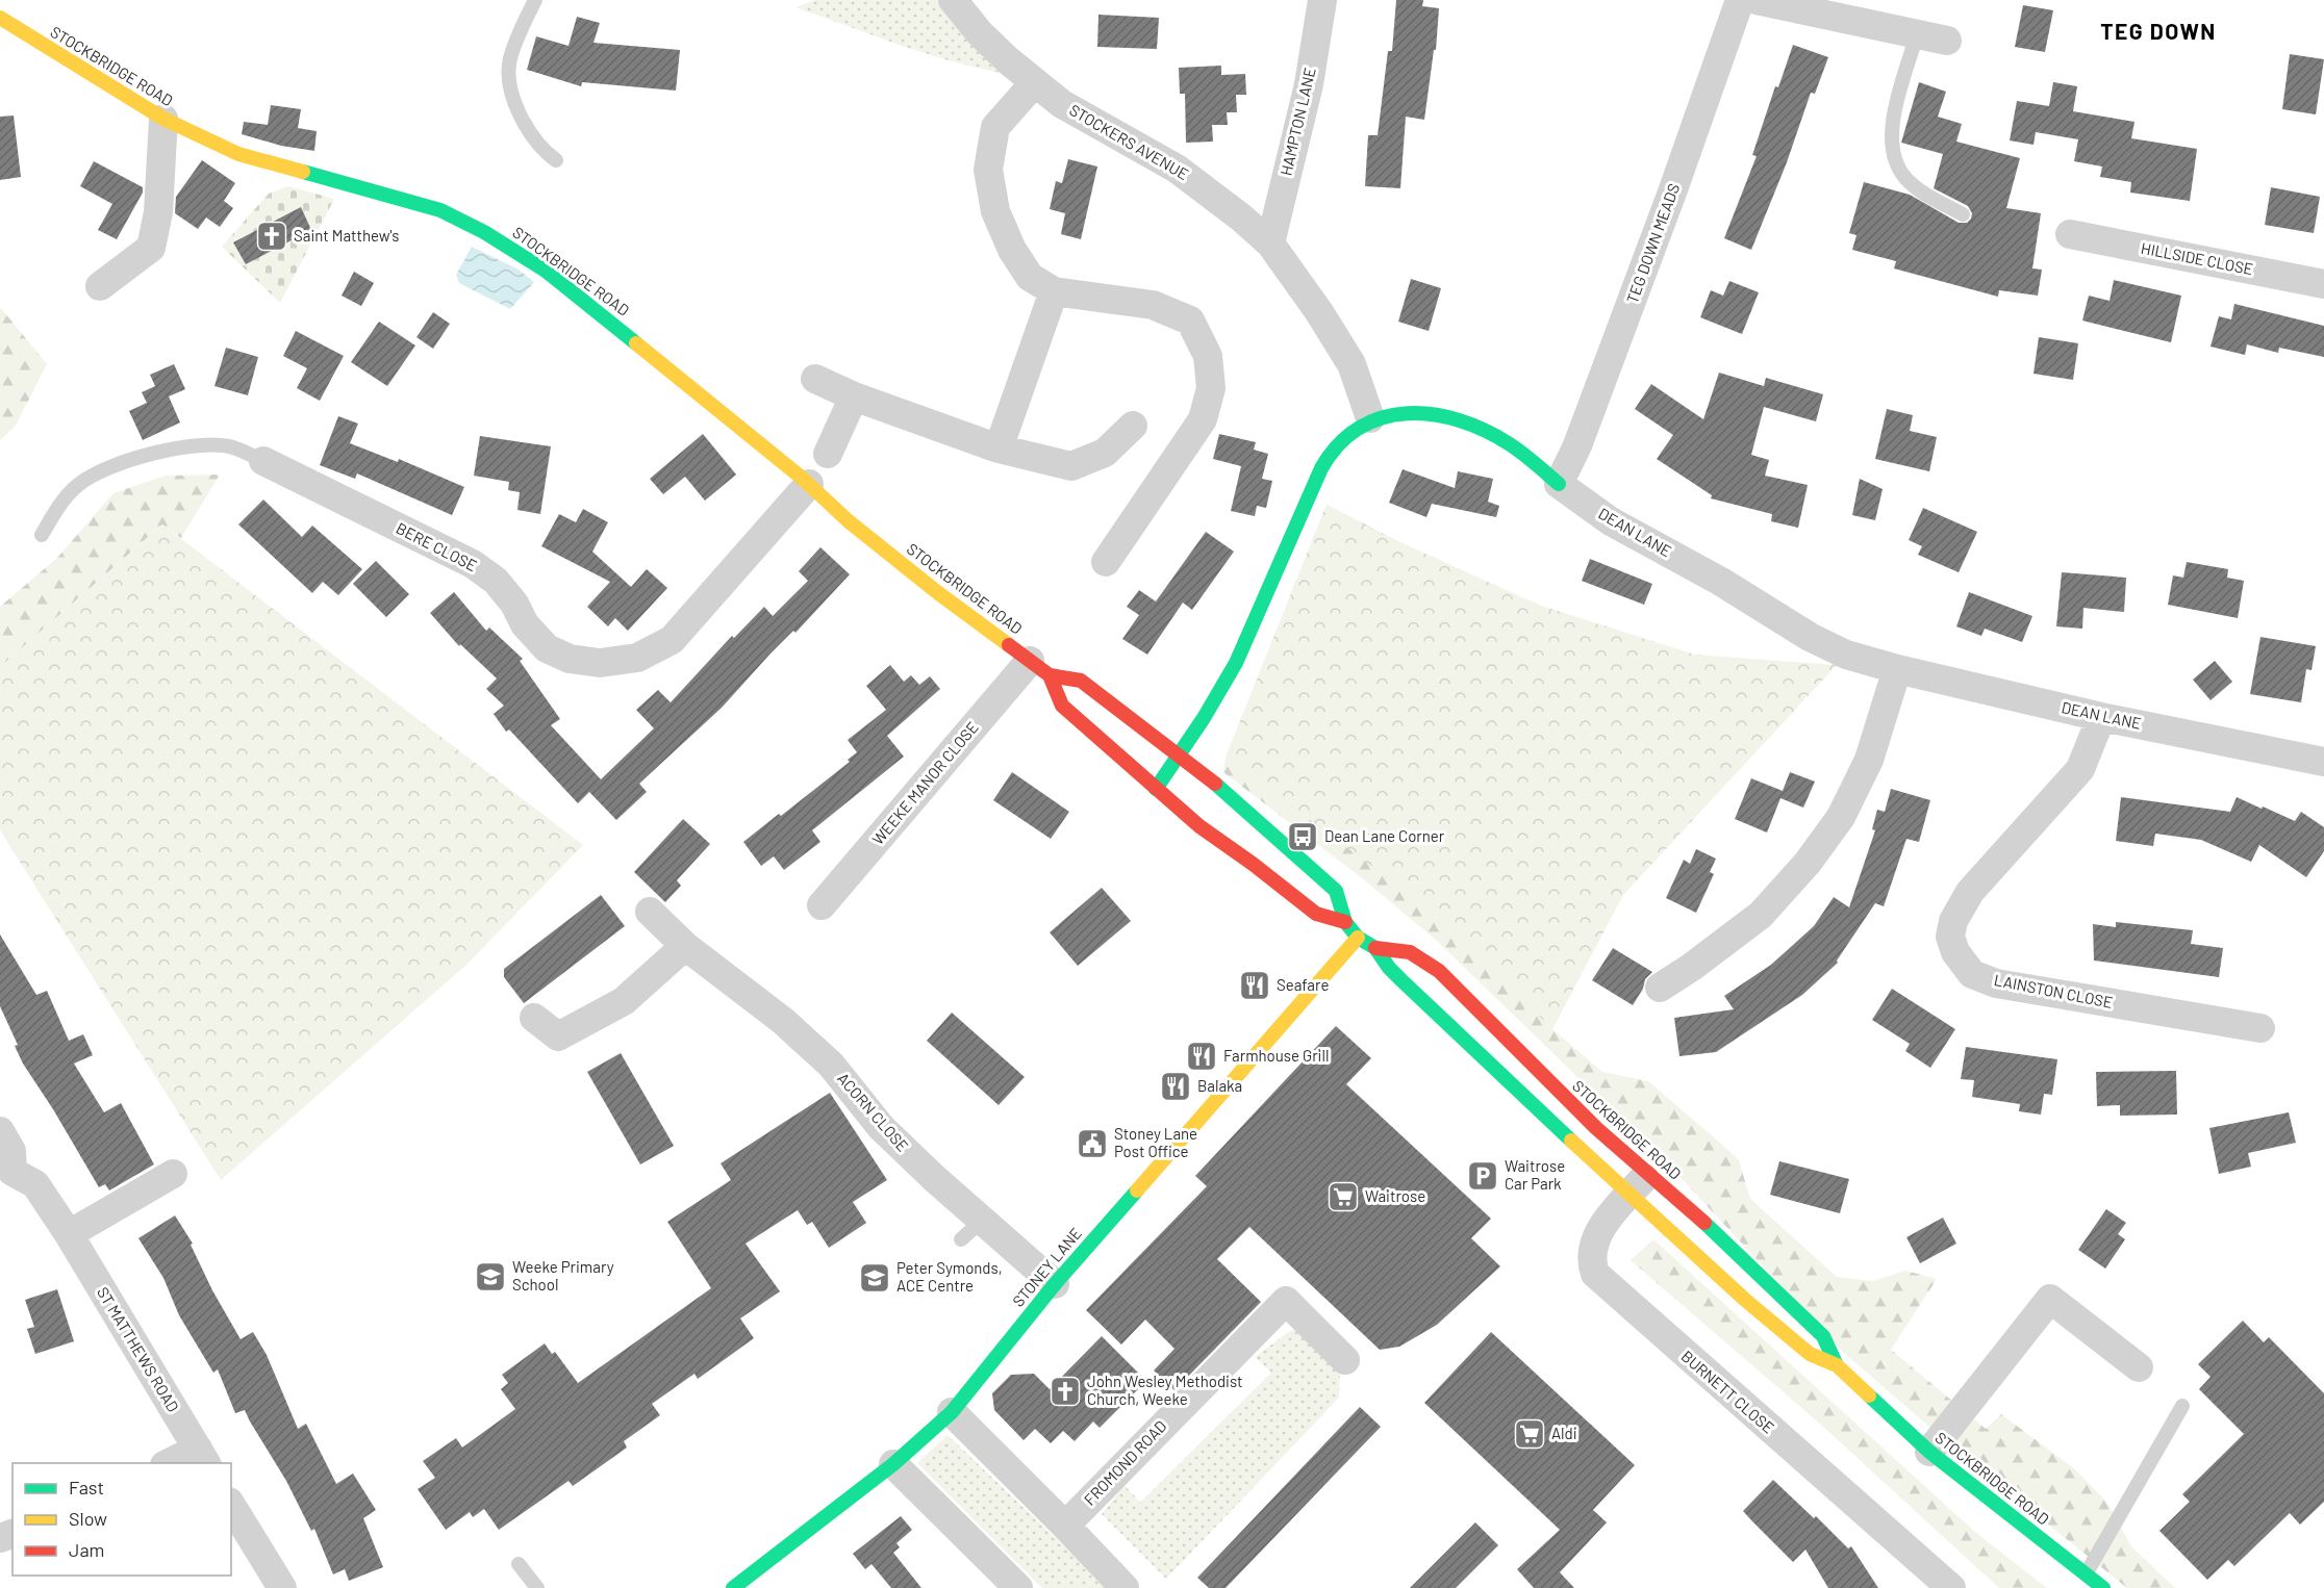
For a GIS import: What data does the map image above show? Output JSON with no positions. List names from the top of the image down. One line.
{"streets":{"main road":["STOCKBRIDGE ROAD","DEAN LANE","STONEY LANE"],"street":["HAMPTON LANE","STOCKERS AVENUE","TEG DOWN MEADS","HILLSIDE CLOSE","BERE CLOSE","WEEKE MANOR CLOSE","LAINSTON CLOSE","ACORN CLOSE","ST MATTHEWS ROAD","BURNETT CLOSE","FROMOND ROAD"]},"crossings":[["STOCKBRIDGE ROAD","DEAN LANE"],["STOCKBRIDGE ROAD","BERE CLOSE"],["STOCKBRIDGE ROAD","WEEKE MANOR CLOSE"],["STOCKBRIDGE ROAD","STONEY LANE"],["STOCKBRIDGE ROAD","BURNETT CLOSE"],["HAMPTON LANE","STOCKERS AVENUE"],["STOCKERS AVENUE","DEAN LANE"],["TEG DOWN MEADS","DEAN LANE"],["DEAN LANE","LAINSTON CLOSE"],["ACORN CLOSE","STONEY LANE"]],"districts":["TEG DOWN"],"places":{"church":["Saint Matthew's","John Wesley Methodist Church, Weeke"],"bus stop":["Dean Lane Corner"],"restaurant":["Seafare","Farmhouse Grill","Balaka"],"public building":["Stoney Lane Post Office"],"parking":["Waitrose Car Park"],"supermarket":["Waitrose","Aldi"],"school or university":["Weeke Primary School","Peter Symonds, ACE Centre"]},"legend":["Fast","Slow","Jam"]}
